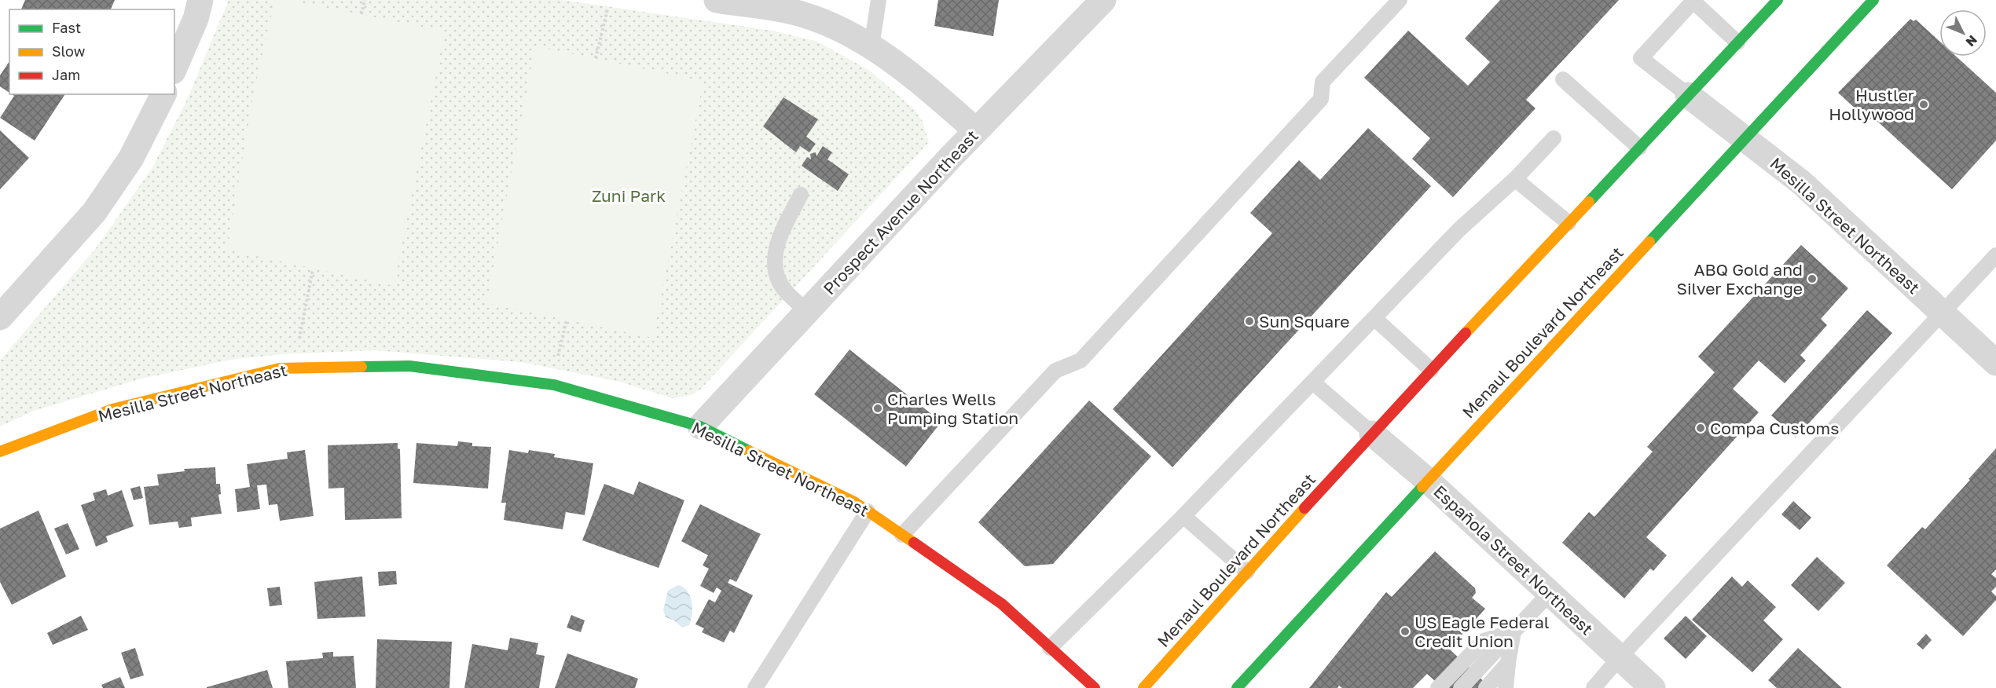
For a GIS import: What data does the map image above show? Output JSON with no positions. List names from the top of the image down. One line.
{"streets":{"main road":["Mesilla Street Northeast","Menaul Boulevard Northeast"],"street":["Prospect Avenue Northeast","Española Street Northeast"]},"crossings":[["Prospect Avenue Northeast","Mesilla Street Northeast"],["Mesilla Street Northeast","Menaul Boulevard Northeast"],["Menaul Boulevard Northeast","Española Street Northeast"]],"parks":["Zuni Park"],"places":["Hustler Hollywood","ABQ Gold and Silver Exchange","Sun Square","Charles Wells Pumping Station","Compa Customs","US Eagle Federal Credit Union"],"legend":["Fast","Slow","Jam"],"north":"bottom right"}
